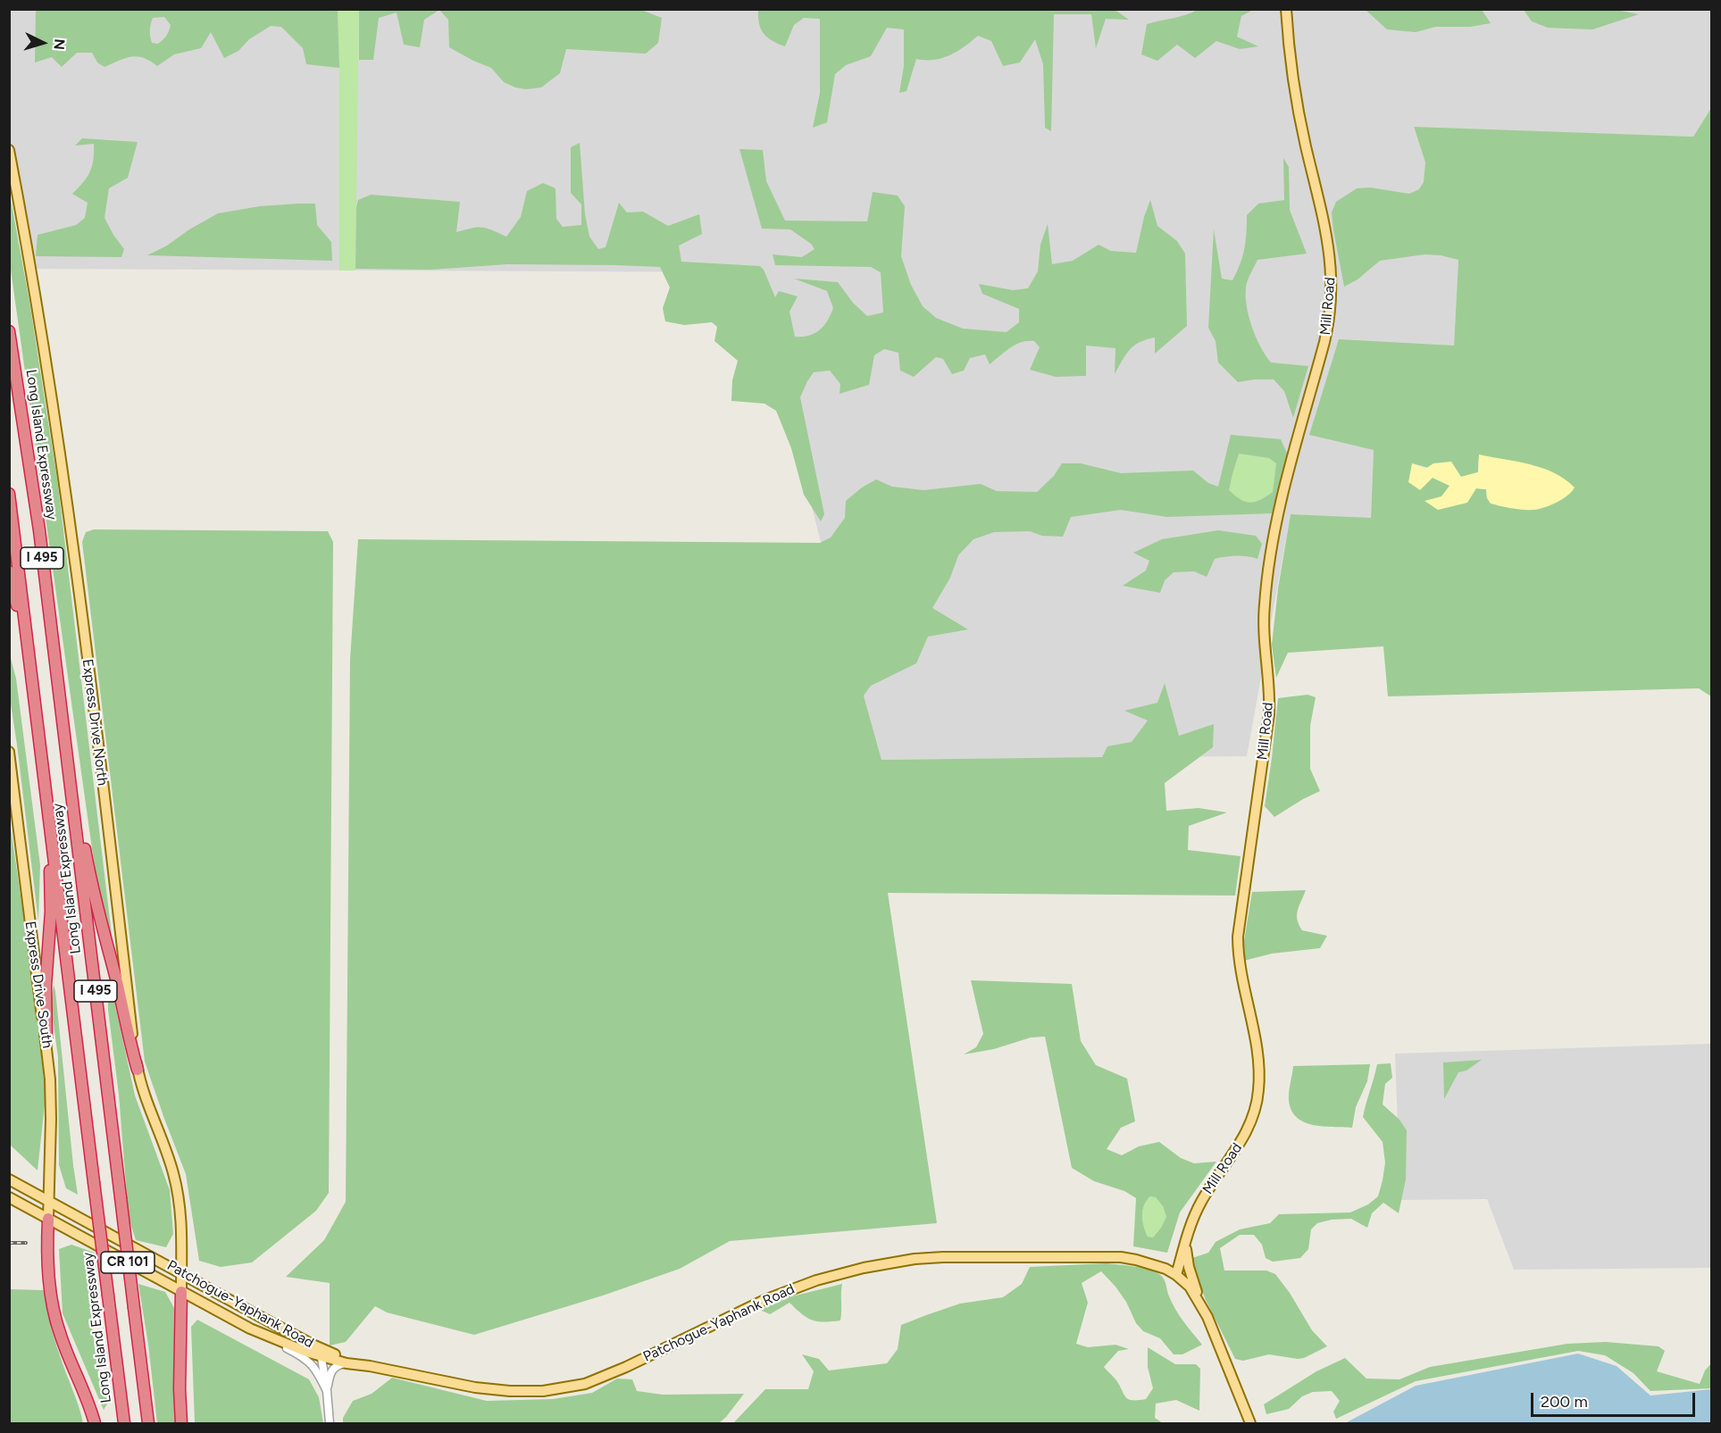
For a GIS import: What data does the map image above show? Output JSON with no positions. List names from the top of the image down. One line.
{"streets":{"highway":["Long Island Expressway","I 495"],"main road":["Mill Road","Express Drive North","Express Drive South","CR 101","Patchogue-Yaphank Road"]},"crossings":[["Mill Road","Patchogue-Yaphank Road"],["Express Drive North","Patchogue-Yaphank Road"],["Express Drive South","Patchogue-Yaphank Road"]],"scale_bar":"200 m","north":"right"}
